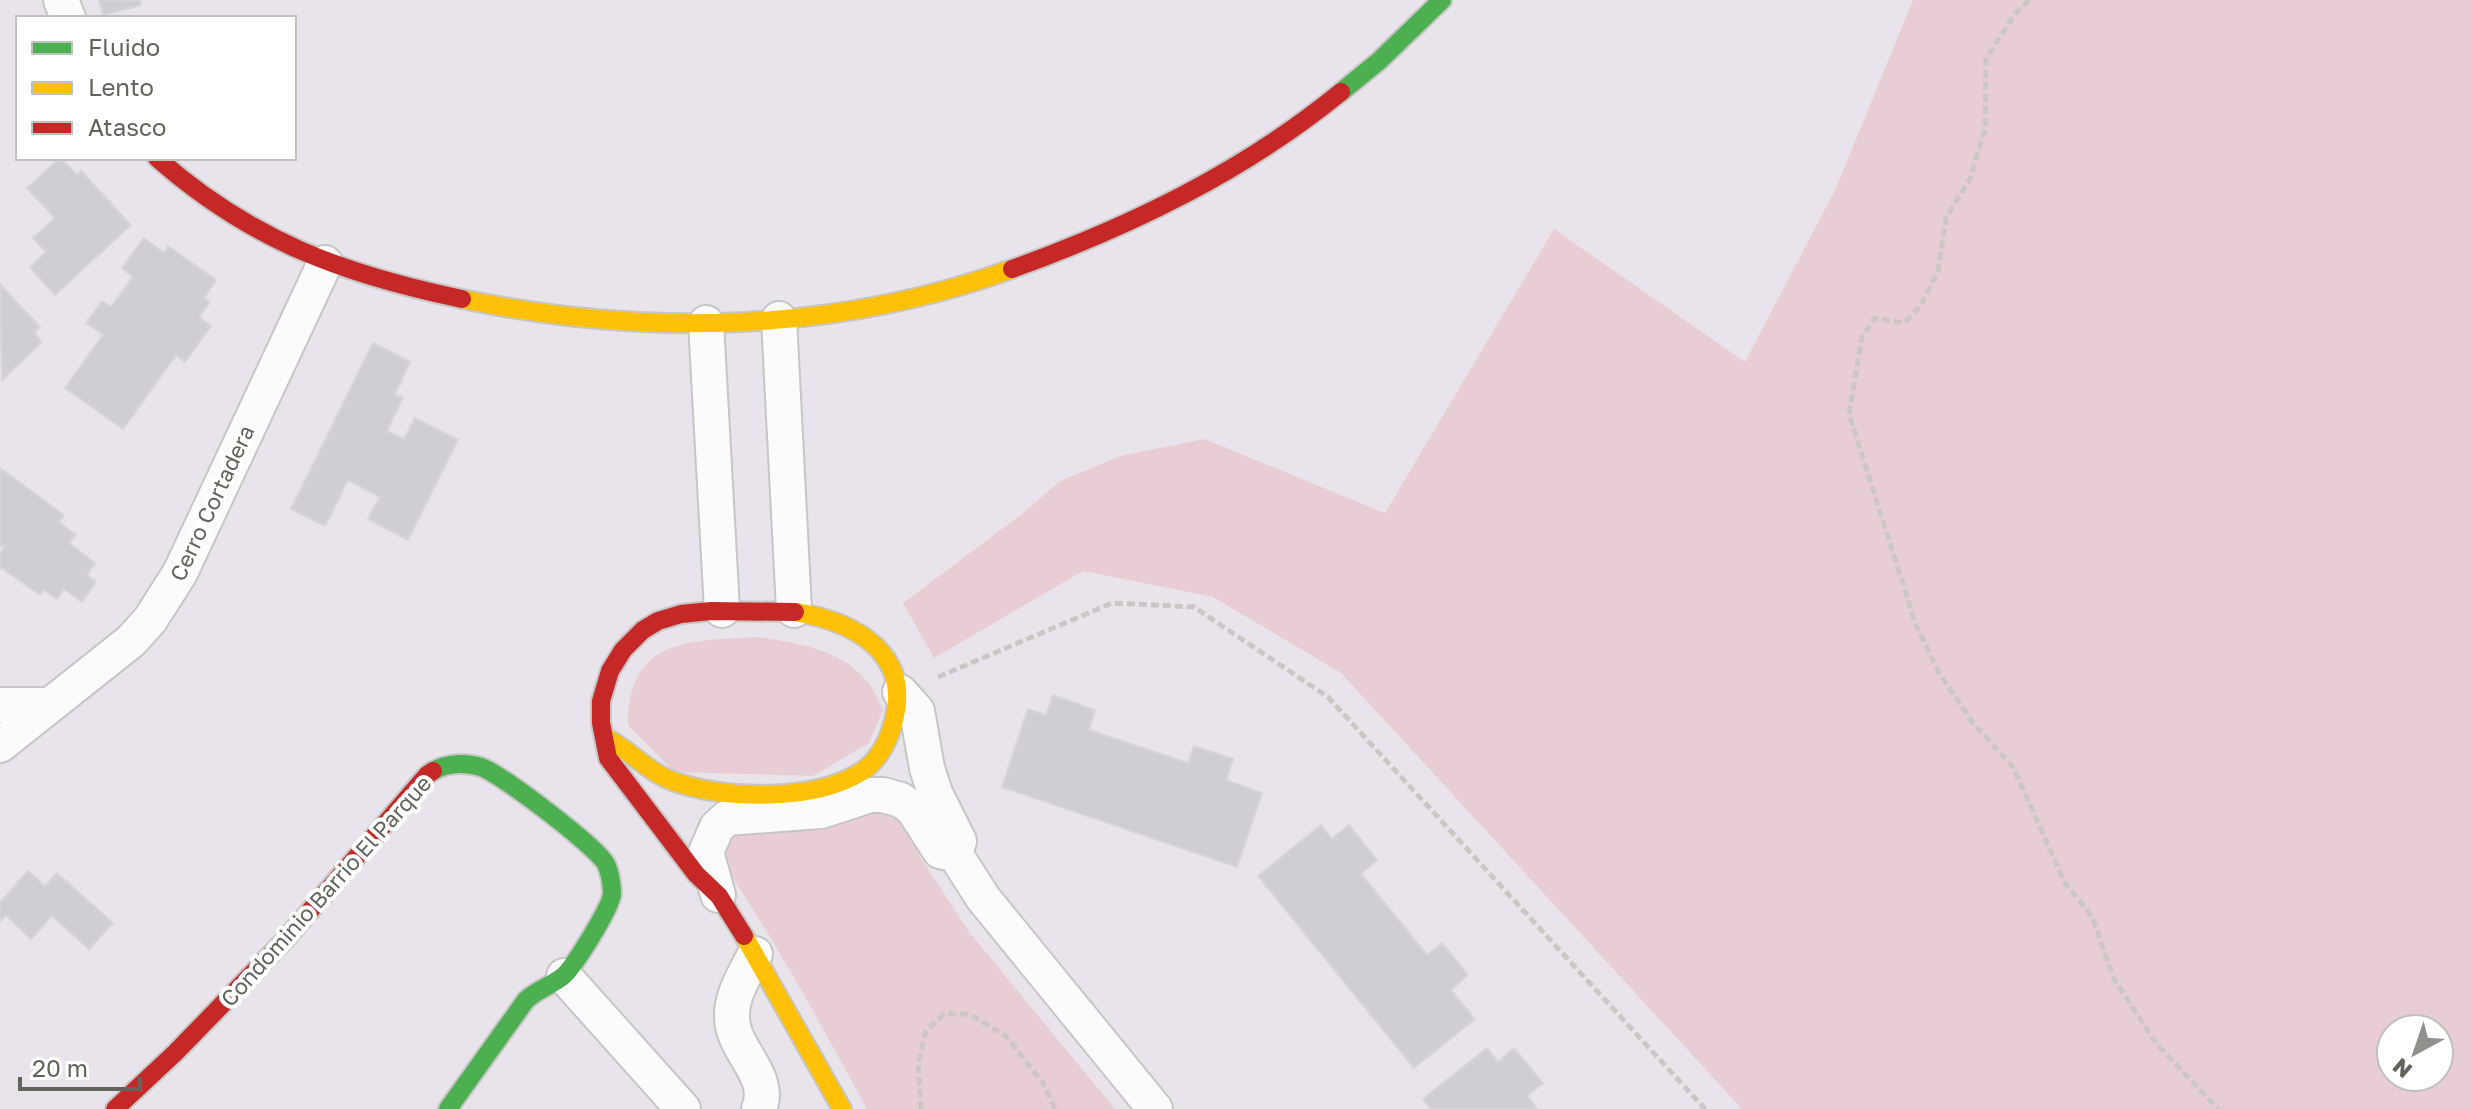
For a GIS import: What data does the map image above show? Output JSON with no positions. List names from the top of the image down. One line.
{"streets":{"street":["Cerro Cortadera","Condominio Barrio El Parque"]},"legend":["Fluido","Lento","Atasco"],"scale_bar":"20 m","north":"bottom left"}
